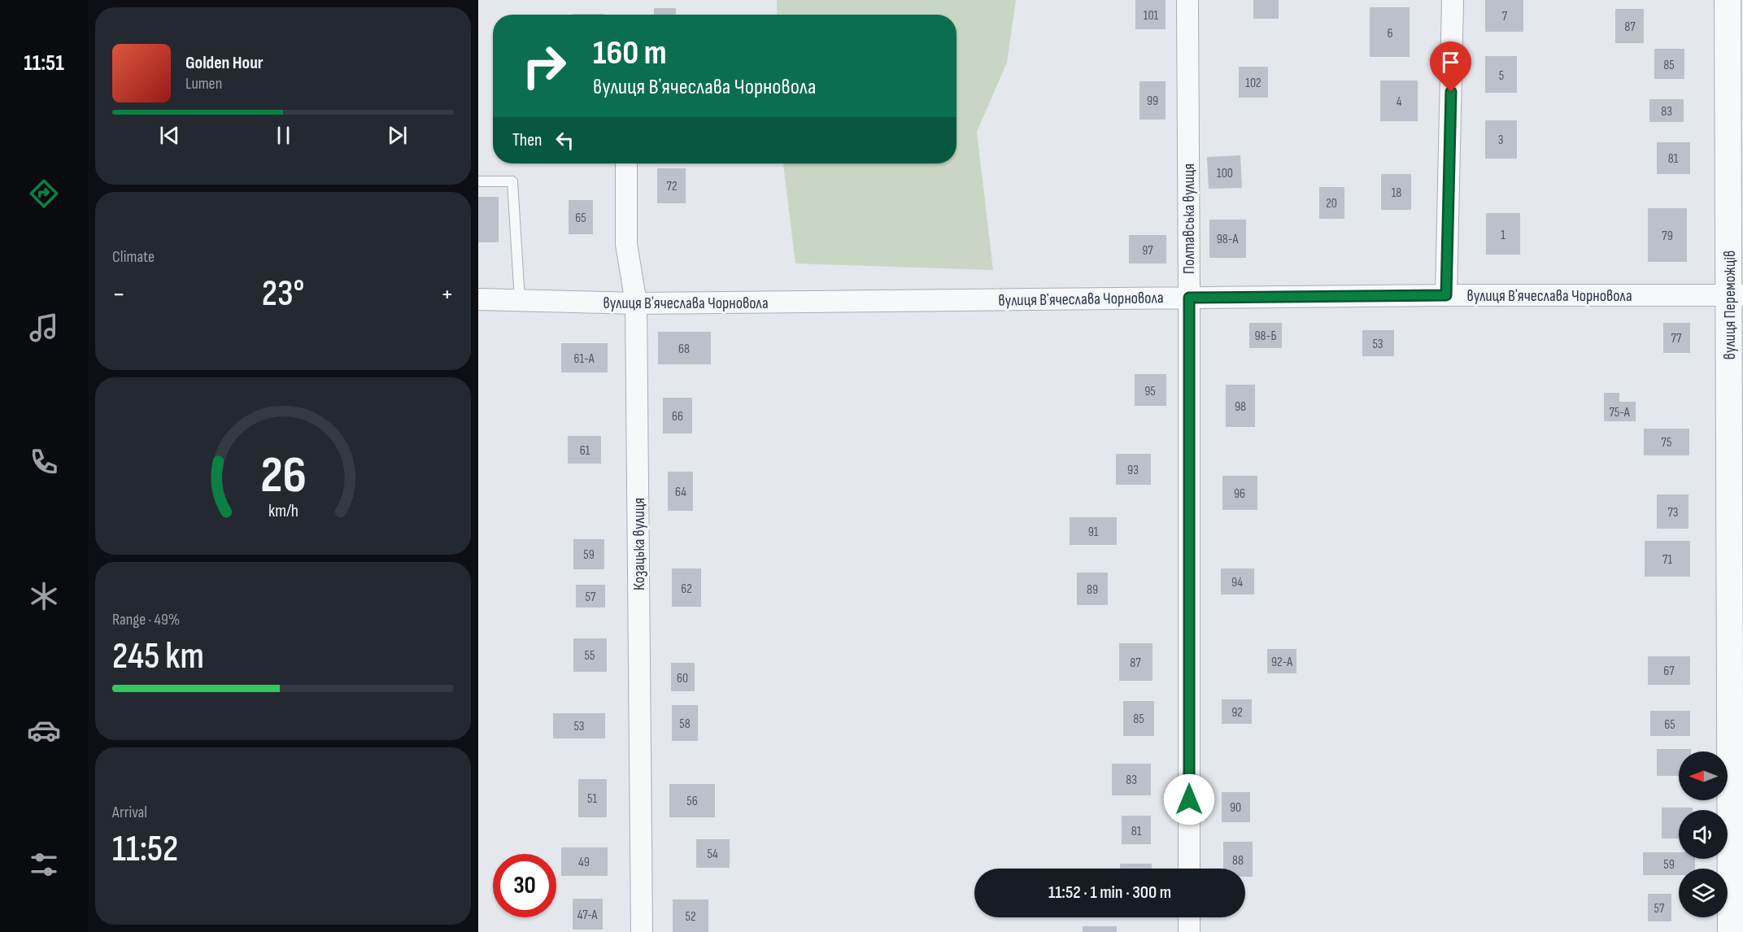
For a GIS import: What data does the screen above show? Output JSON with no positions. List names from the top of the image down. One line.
{"streets":{"street":["Полтавська вулиця","вулиця Вʼячеслава Чорновола","вулиця Переможців","Козацька вулиця"]},"crossings":[["Полтавська вулиця","вулиця Вʼячеслава Чорновола"],["вулиця Вʼячеслава Чорновола","вулиця Переможців"],["вулиця Вʼячеслава Чорновола","Козацька вулиця"]],"house_numbers":["101","7","87","6","85","5","102","99","4","83","3","81","100","72","18","20","65","1","79","98-А","97","98-Б","77","53","68","61-А","95","98","75-А","66","75","61","93","64","96","73","91","59","71","94","62","89","57","55","92-А","87","67","60","92","85","58","65","53","83","51","56","90","81","54","88","49","59","57","47-А","52"],"north":"left","page":{"tabs":"11:51","turn":["160 m","вулиця Вʼячеслава Чорновола"],"song":["Golden Hour","Lumen"],"then":"Then","tile":["Climate",["Range · 49%","245 km"],["Arrival","11:52"]],"heat":["−","23°","+"],"limit":"30","trip":"11:52 · 1 min · 300 m","gauge":["26","km/h"]}}
